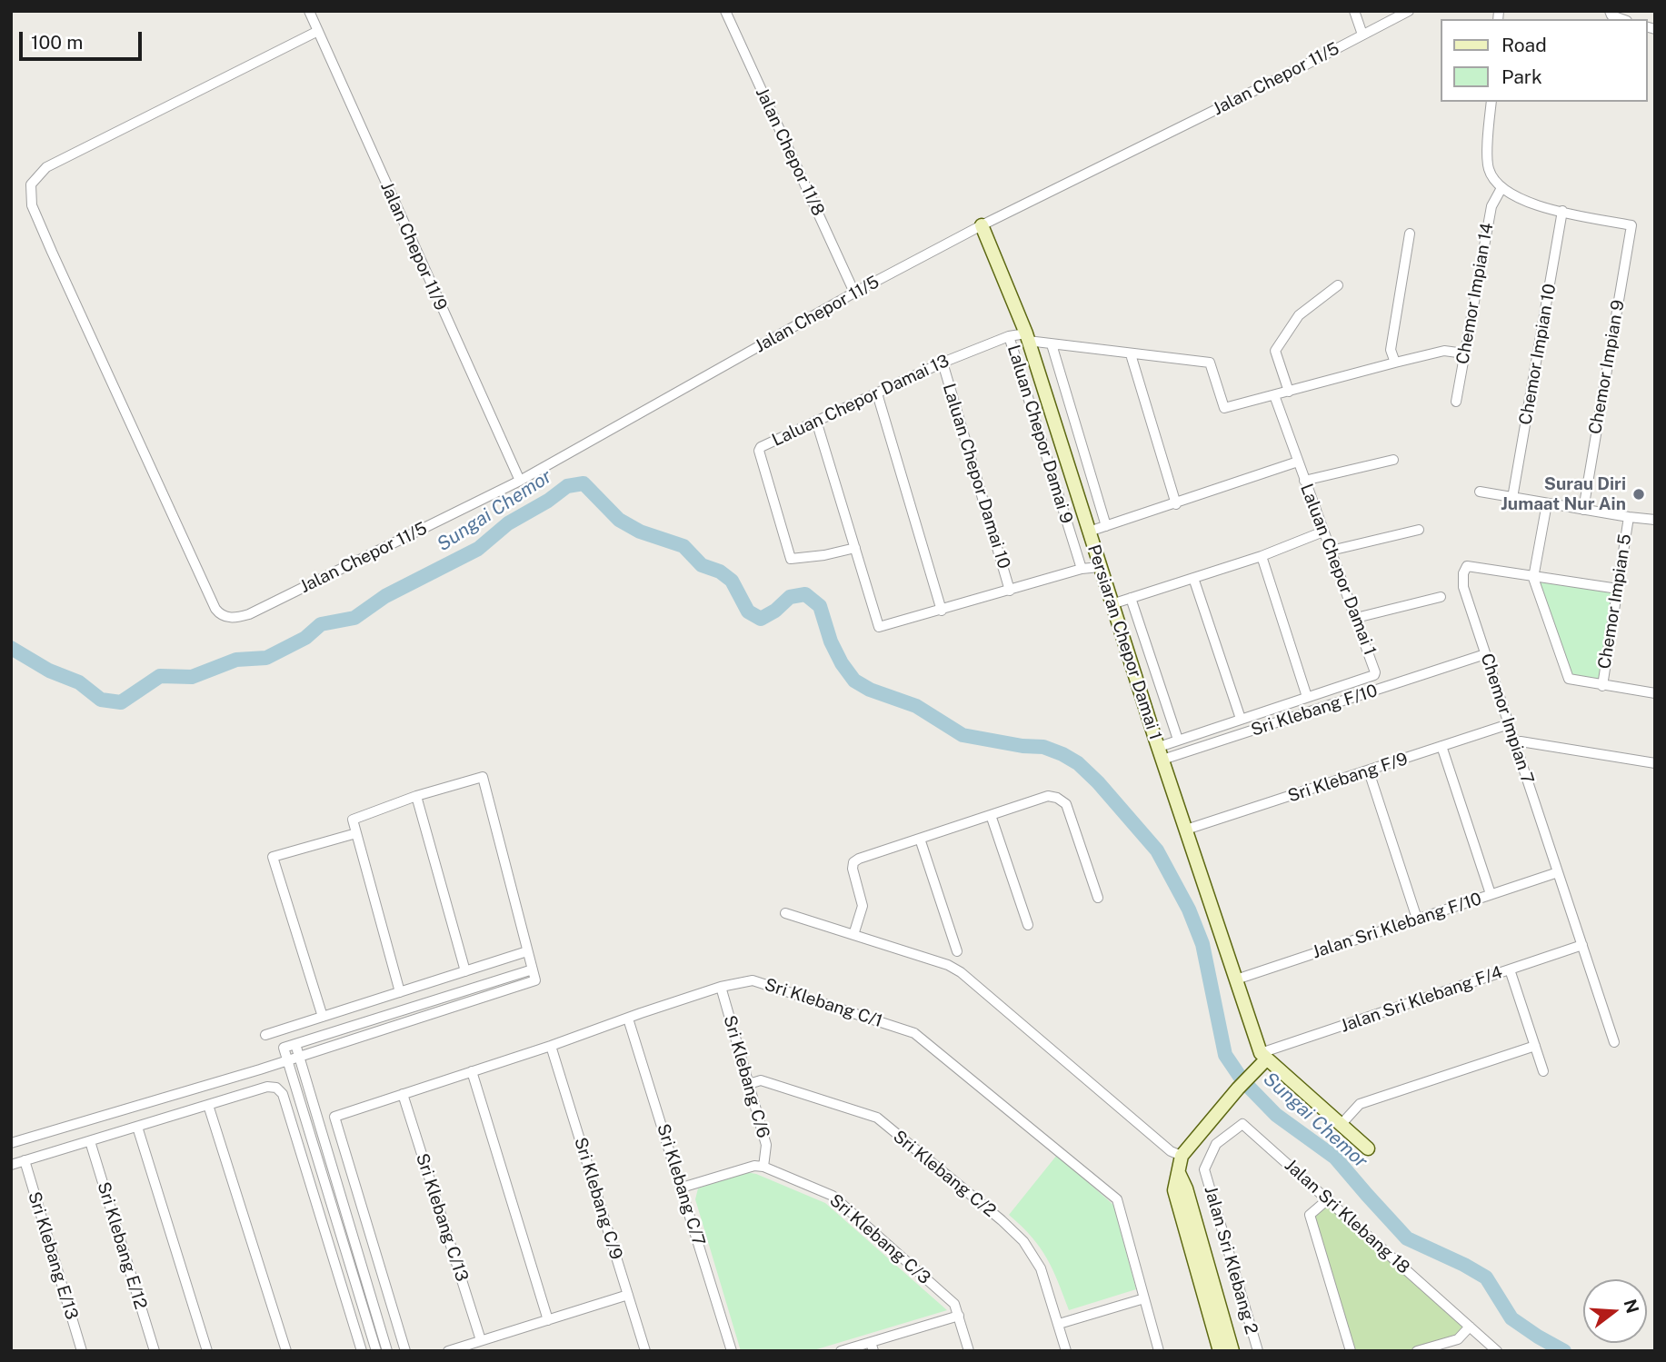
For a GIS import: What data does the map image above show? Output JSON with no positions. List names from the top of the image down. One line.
{"streets":{"street":["Jalan Chepor 11/5","Jalan Chepor 11/8","Jalan Chepor 11/9","Chemor Impian 14","Chemor Impian 10","Chemor Impian 9","Laluan Chepor Damai 13","Laluan Chepor Damai 9","Laluan Chepor Damai 10","Laluan Chepor Damai 1","Chemor Impian 5","Persiaran Chepor Damai 1","Sri Klebang F/10","Chemor Impian 7","Sri Klebang F/9","Jalan Sri Klebang F/10","Jalan Sri Klebang F/4","Sri Klebang C/1","Sri Klebang C/6","Sri Klebang C/2","Sri Klebang C/7","Sri Klebang C/9","Jalan Sri Klebang 18","Sri Klebang C/13","Sri Klebang C/3","Sri Klebang E/12","Sri Klebang E/13","Jalan Sri Klebang 2"]},"crossings":[["Jalan Chepor 11/5","Jalan Chepor 11/8"],["Jalan Chepor 11/5","Jalan Chepor 11/9"],["Jalan Chepor 11/5","Persiaran Chepor Damai 1"],["Chemor Impian 10","Chemor Impian 9"],["Laluan Chepor Damai 13","Laluan Chepor Damai 9"],["Laluan Chepor Damai 13","Laluan Chepor Damai 10"],["Laluan Chepor Damai 13","Persiaran Chepor Damai 1"],["Laluan Chepor Damai 1","Persiaran Chepor Damai 1"],["Laluan Chepor Damai 1","Sri Klebang F/10"],["Persiaran Chepor Damai 1","Sri Klebang F/10"],["Persiaran Chepor Damai 1","Sri Klebang F/9"],["Persiaran Chepor Damai 1","Jalan Sri Klebang F/10"],["Persiaran Chepor Damai 1","Jalan Sri Klebang F/4"],["Sri Klebang F/10","Chemor Impian 7"],["Chemor Impian 7","Sri Klebang F/9"],["Chemor Impian 7","Jalan Sri Klebang F/10"],["Chemor Impian 7","Jalan Sri Klebang F/4"],["Sri Klebang C/1","Sri Klebang C/6"],["Sri Klebang C/1","Sri Klebang C/7"],["Sri Klebang C/1","Sri Klebang C/9"],["Sri Klebang C/1","Sri Klebang C/13"],["Sri Klebang C/6","Sri Klebang C/2"],["Sri Klebang C/6","Sri Klebang C/3"],["Jalan Sri Klebang 18","Jalan Sri Klebang 2"]],"water":["Sungai Chemor"],"places":["Surau Diri Jumaat Nur Ain"],"legend":["Road","Park"],"scale_bar":"100 m","north":"right"}
